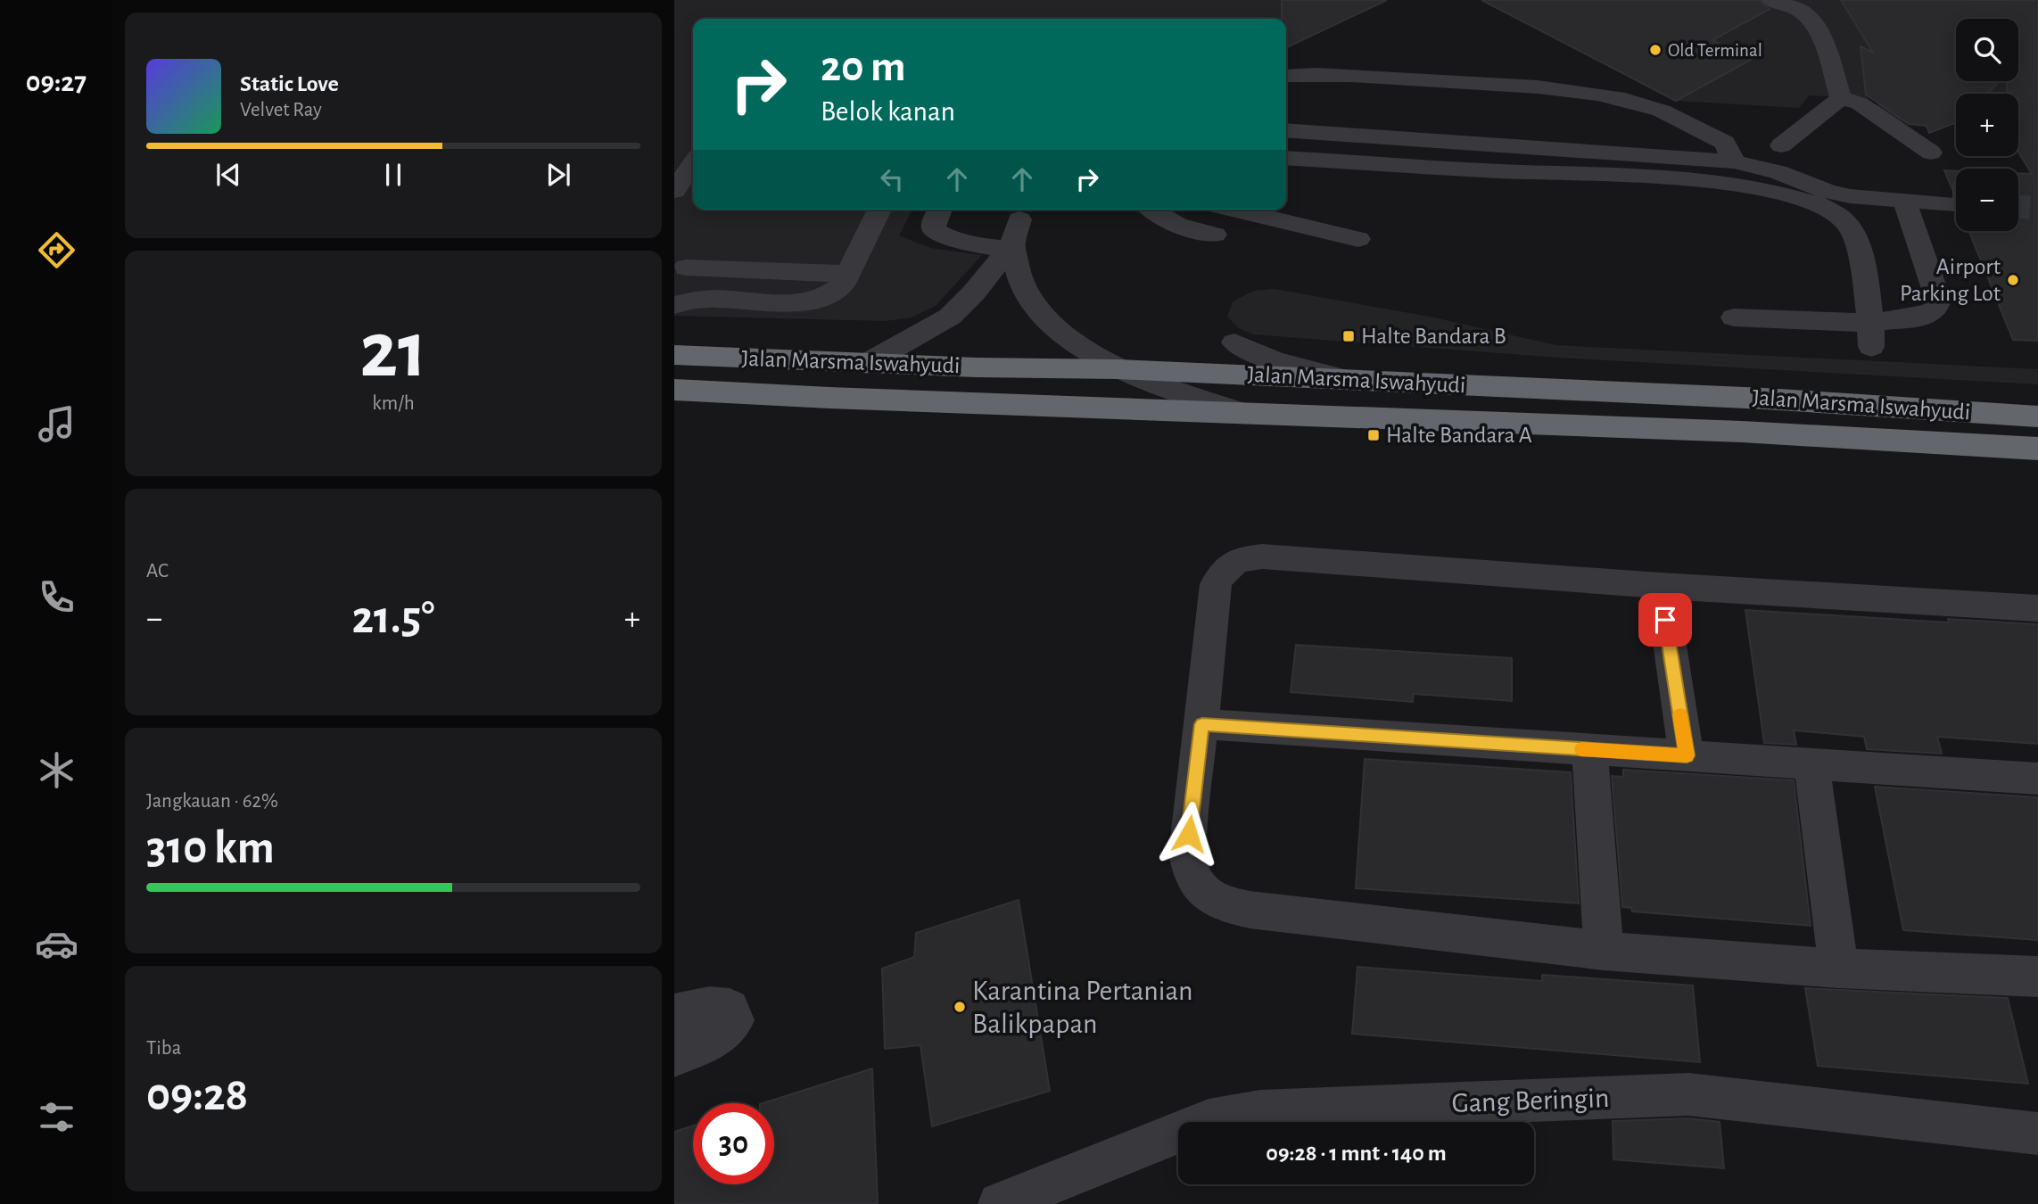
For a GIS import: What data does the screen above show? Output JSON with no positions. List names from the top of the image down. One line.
{"streets":{"highway":["Jalan Marsma Iswahyudi"],"street":["Gang Beringin"]},"places":{"other":["Old Terminal","Airport Parking Lot","Karantina Pertanian Balikpapan"],"transit":["Halte Bandara B","Halte Bandara A"]},"page":{"tabs":"09:27","map_buttons":["+","−"],"turn":["20 m","Belok kanan"],"song":["Static Love","Velvet Ray"],"tile":[["21","km/h"],"AC",["Jangkauan · 62%","310 km"],["Tiba","09:28"]],"heat":["−","21.5°","+"],"limit":"30","trip":"09:28 · 1 mnt · 140 m"}}
